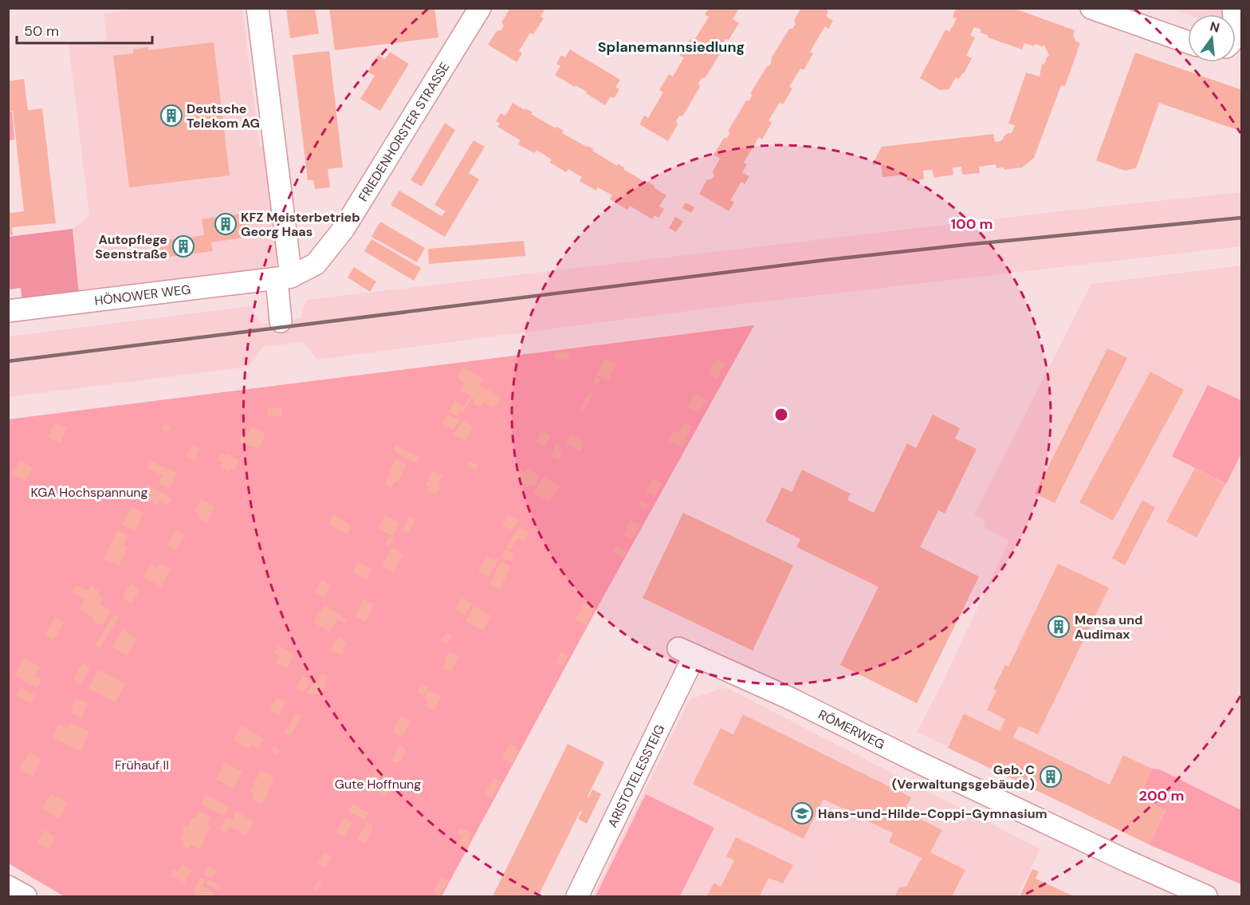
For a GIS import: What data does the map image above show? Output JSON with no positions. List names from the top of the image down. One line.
{"streets":{"street":["FRIEDENHORSTER STRASSE","HÖNOWER WEG","RÖMERWEG","ARISTOTELESSTEIG"]},"crossings":[["FRIEDENHORSTER STRASSE","HÖNOWER WEG"],["RÖMERWEG","ARISTOTELESSTEIG"]],"districts":["Splanemannsiedlung"],"parks":["KGA Hochspannung","Frühauf II","Gute Hoffnung"],"places":{"building":["Deutsche Telekom AG","KFZ Meisterbetrieb Georg Haas","Autopflege Seenstraße","Mensa und Audimax","Geb. C (Verwaltungsgebäude)"],"school or university":["Hans-und-Hilde-Coppi-Gymnasium"]},"scale_bar":"50 m","north":"top","rings":["100 m","200 m"]}
